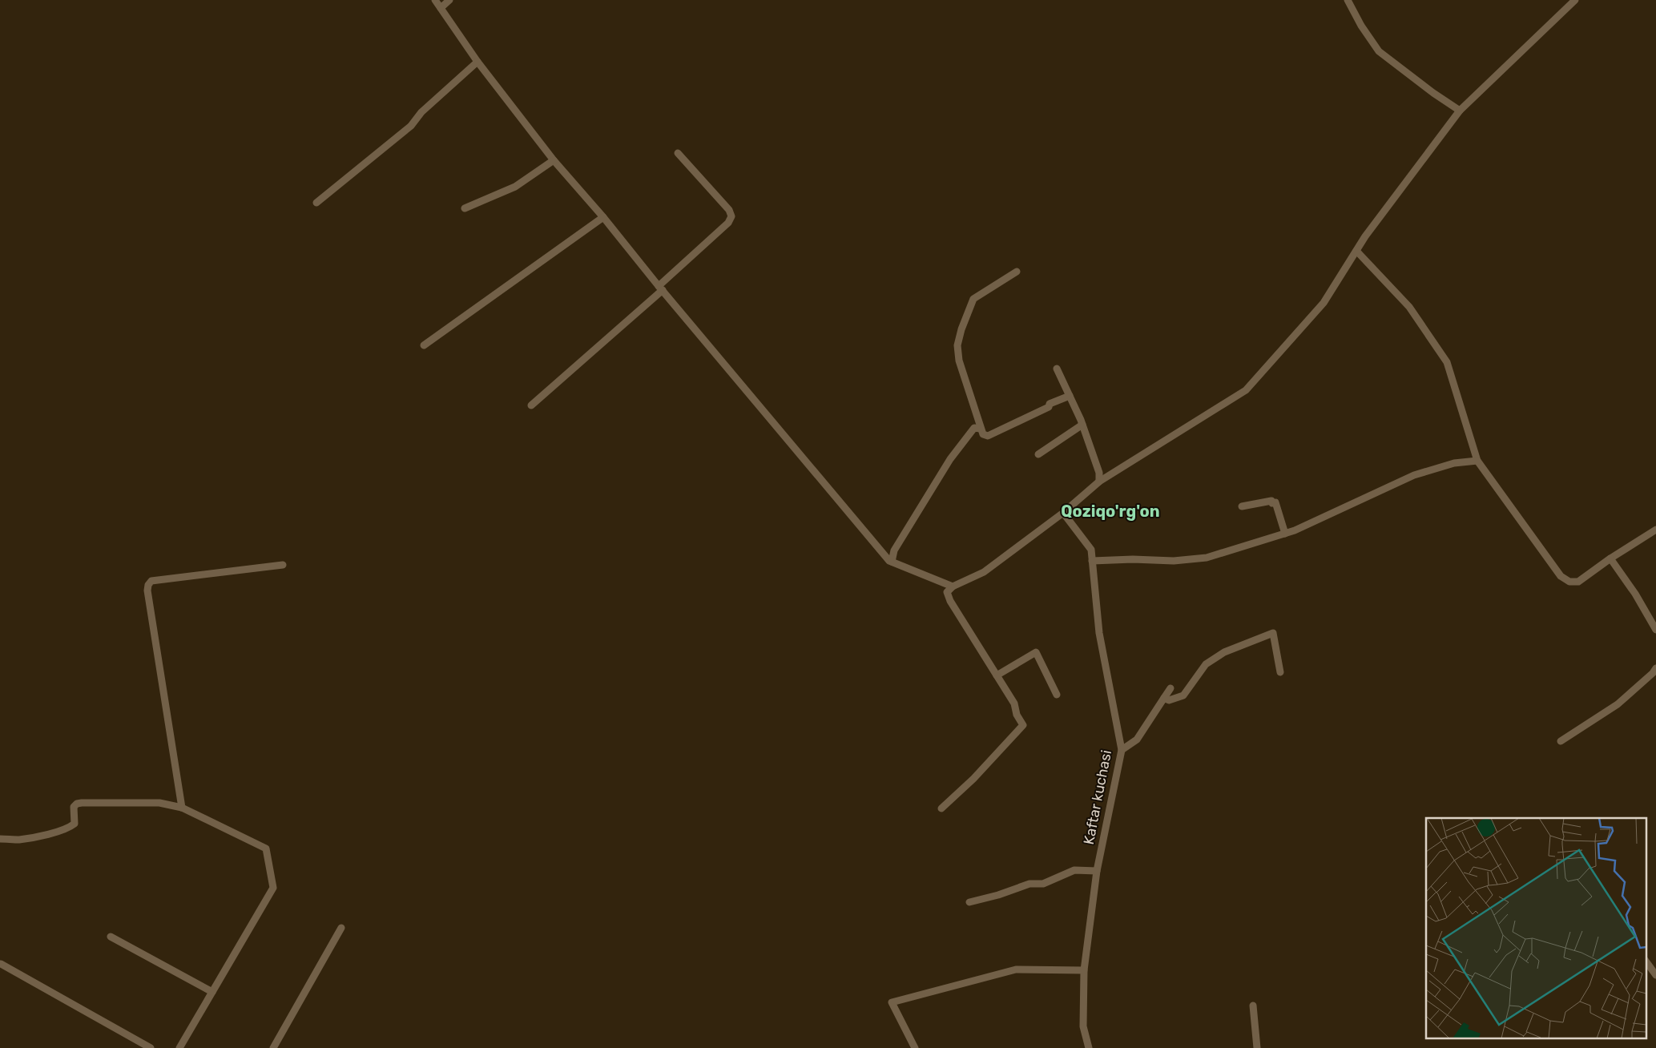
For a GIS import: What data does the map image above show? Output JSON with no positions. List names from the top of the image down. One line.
{"streets":{"street":["Kaftar kuchasi"]},"districts":["Qoziqo'rg'on"]}
